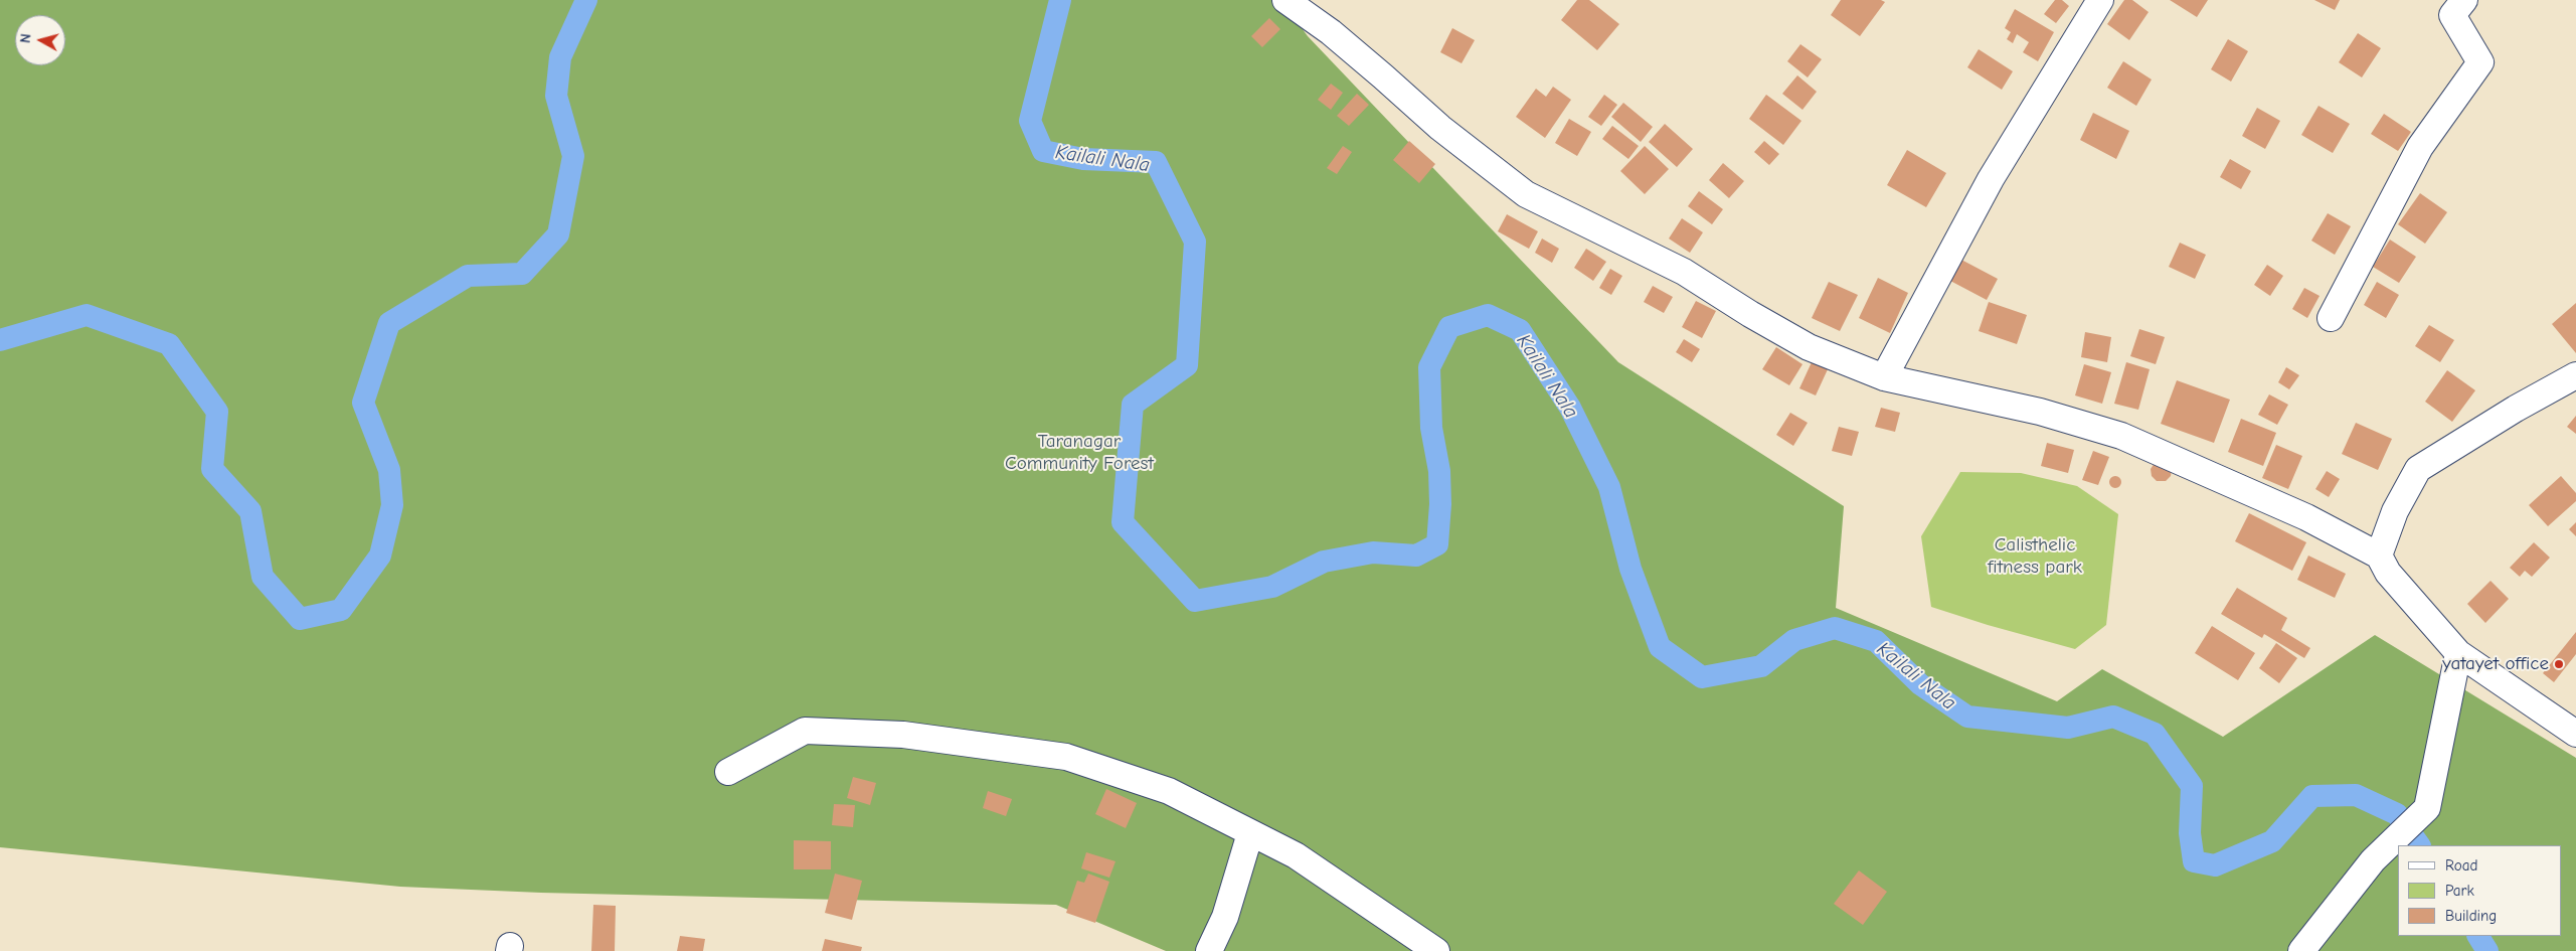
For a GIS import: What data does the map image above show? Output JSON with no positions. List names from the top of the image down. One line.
{"water":["Kailali Nala"],"parks":["Taranagar Community Forest","Calisthelic fitness park"],"places":["yatayet office"],"legend":["Road","Park","Building"],"north":"left"}
